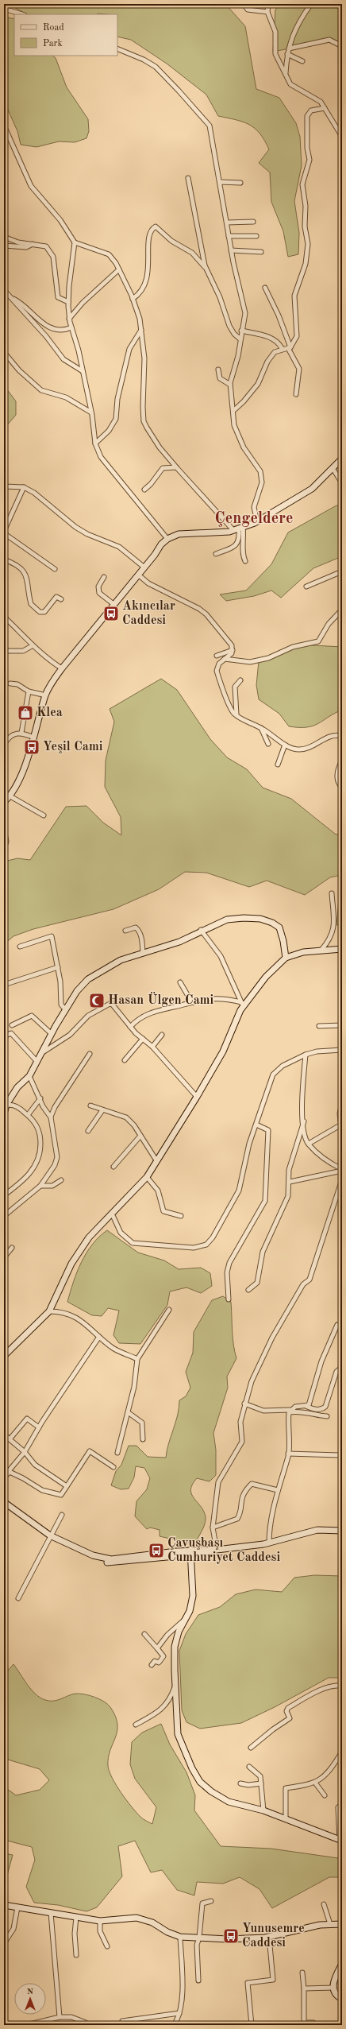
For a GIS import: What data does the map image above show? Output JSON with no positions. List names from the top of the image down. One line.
{"districts":["Çengeldere"],"places":{"bus stop":["Akıncılar Caddesi","Yeşil Cami","Çavuşbaşı Cumhuriyet Caddesi","Yunusemre Caddesi"],"shop":["Klea"],"mosque":["Hasan Ülgen Cami"]},"legend":["Road","Park"],"north":"top"}
